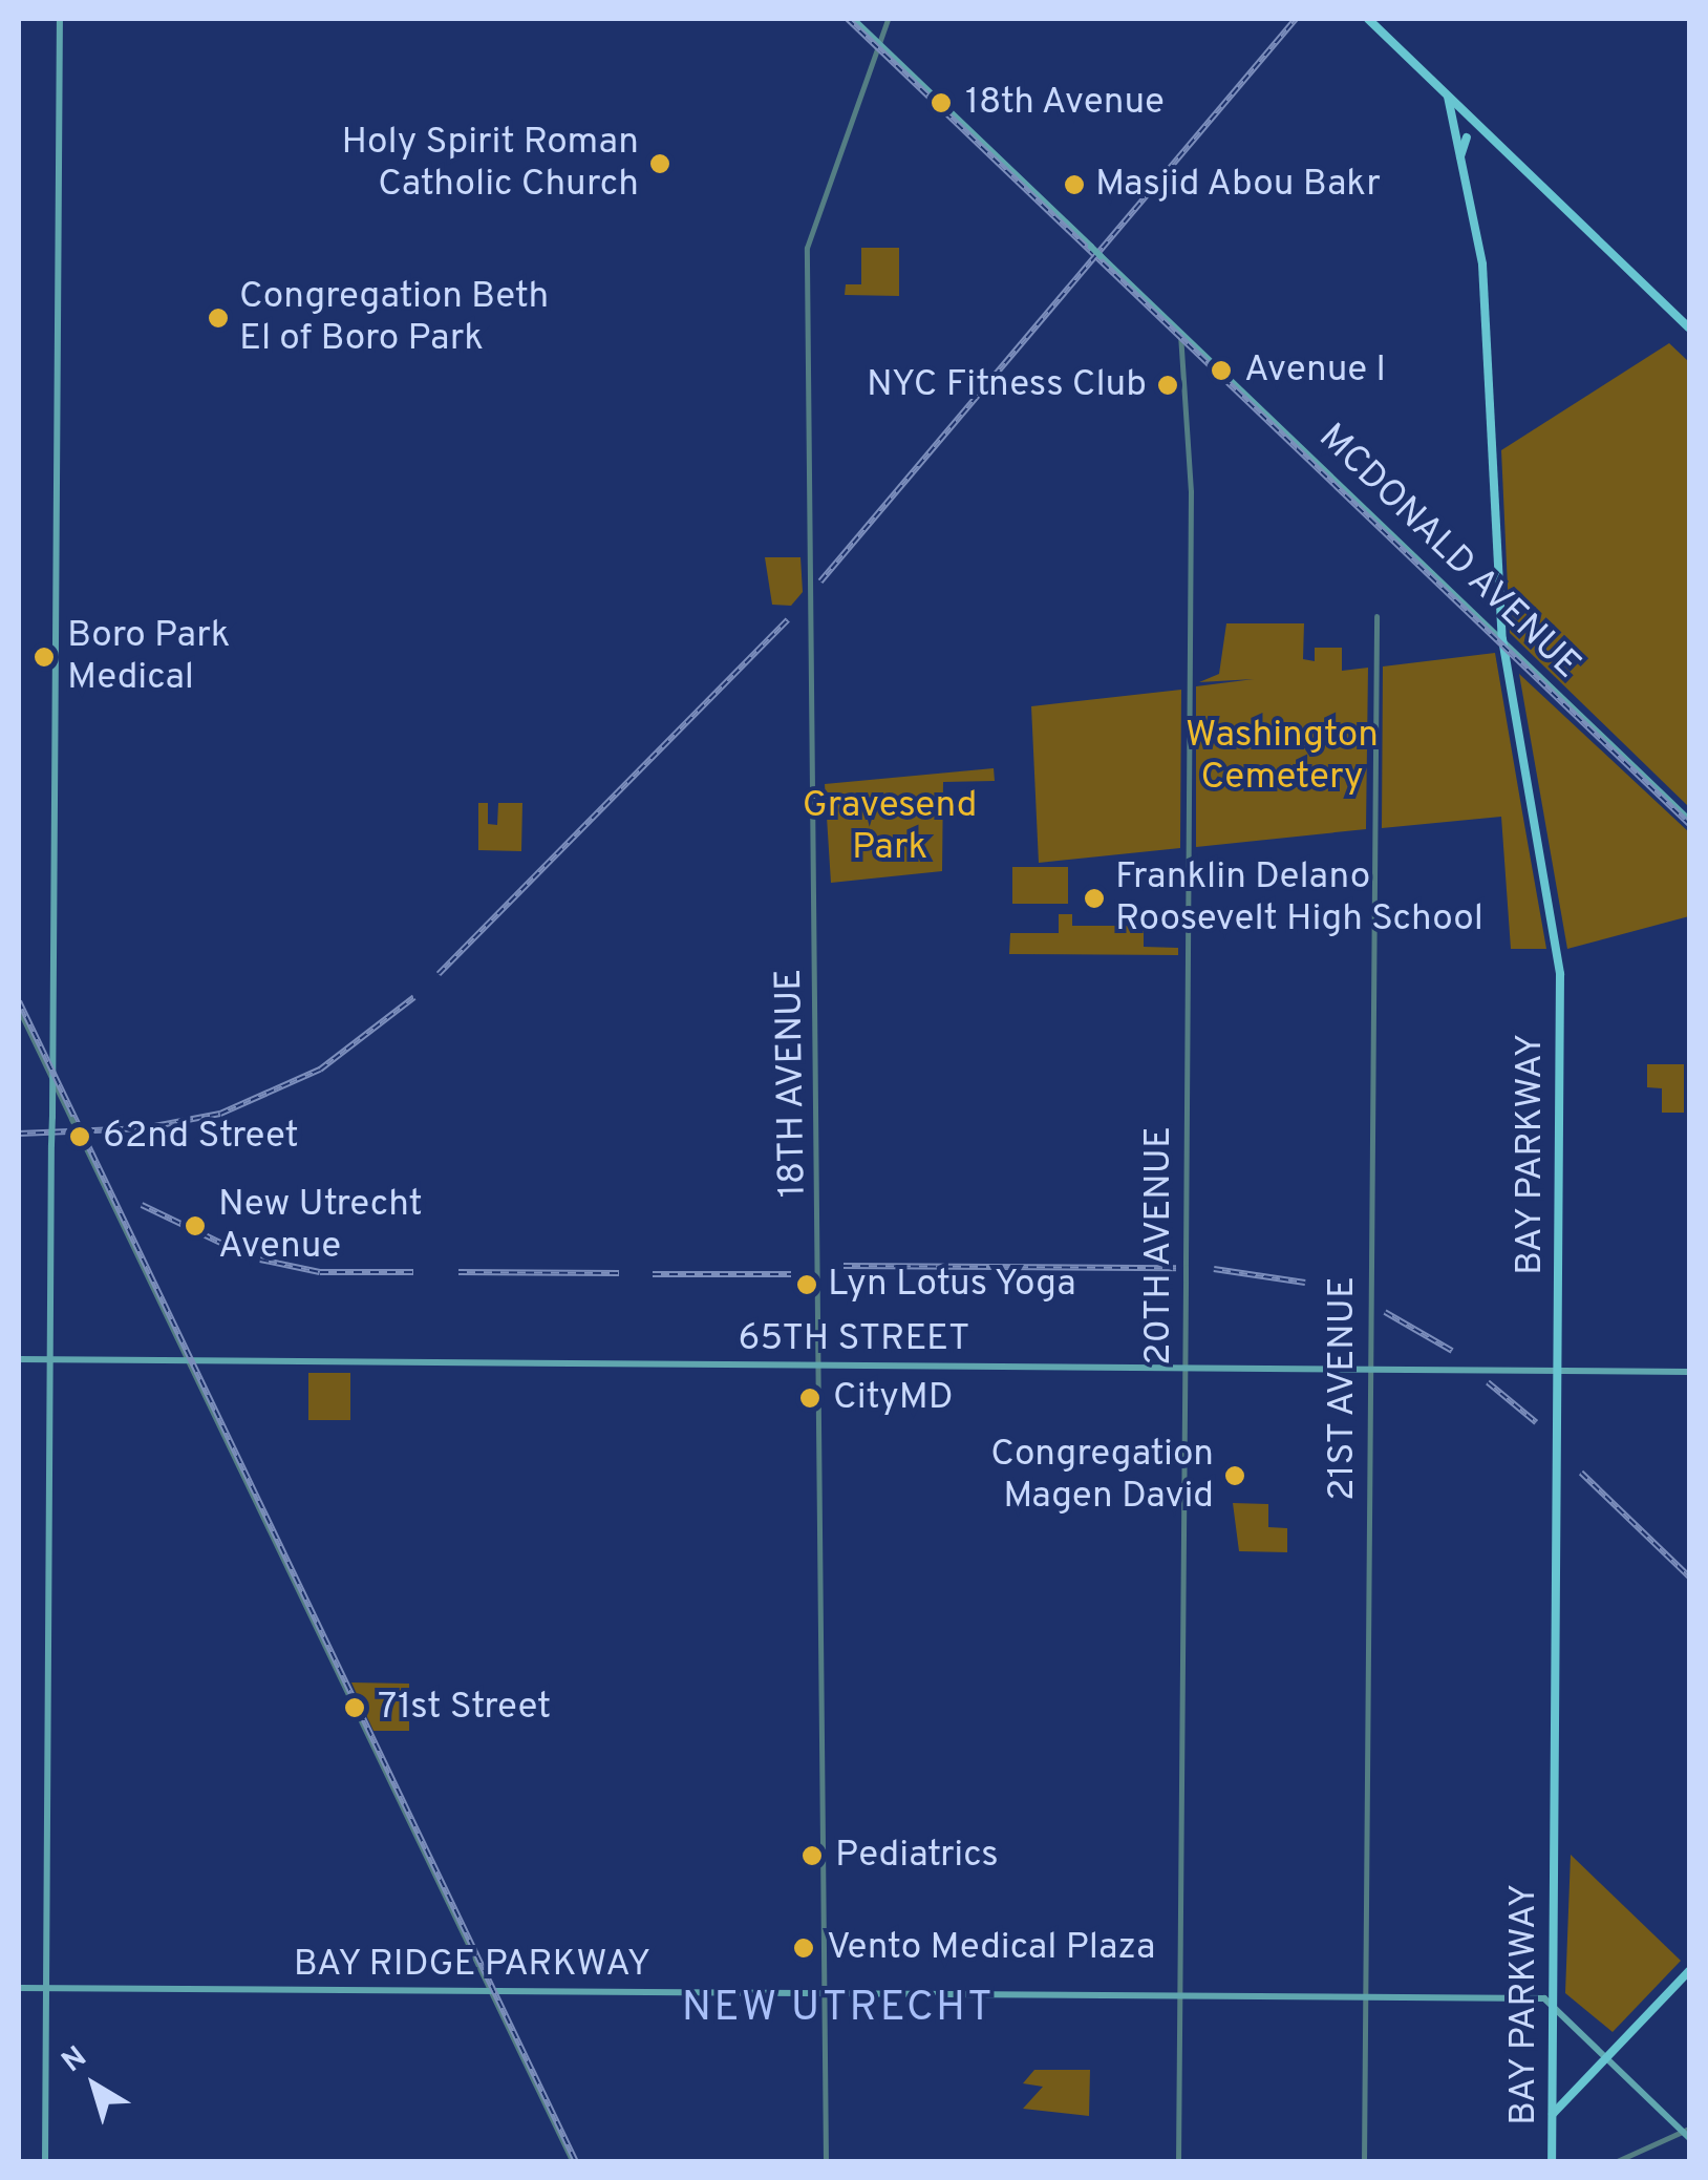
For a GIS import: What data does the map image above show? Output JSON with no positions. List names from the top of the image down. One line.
{"streets":{"main road":["MCDONALD AVENUE","BAY PARKWAY","65TH STREET","BAY RIDGE PARKWAY"],"street":["18TH AVENUE","20TH AVENUE","21ST AVENUE"]},"crossings":[["MCDONALD AVENUE","18TH AVENUE"],["MCDONALD AVENUE","BAY PARKWAY"],["MCDONALD AVENUE","20TH AVENUE"],["18TH AVENUE","65TH STREET"],["18TH AVENUE","BAY RIDGE PARKWAY"],["BAY PARKWAY","65TH STREET"],["BAY PARKWAY","BAY RIDGE PARKWAY"],["20TH AVENUE","65TH STREET"],["20TH AVENUE","BAY RIDGE PARKWAY"],["65TH STREET","21ST AVENUE"],["21ST AVENUE","BAY RIDGE PARKWAY"]],"districts":["NEW UTRECHT"],"parks":["Washington Cemetery","Gravesend Park"],"places":["18th Avenue","Holy Spirit Roman Catholic Church","Masjid Abou Bakr","Congregation Beth El of Boro Park","Avenue I","NYC Fitness Club","Boro Park Medical","Franklin Delano Roosevelt High School","62nd Street","New Utrecht Avenue","Lyn Lotus Yoga","CityMD","Congregation Magen David","71st Street","Pediatrics","Vento Medical Plaza"],"north":"top left"}
